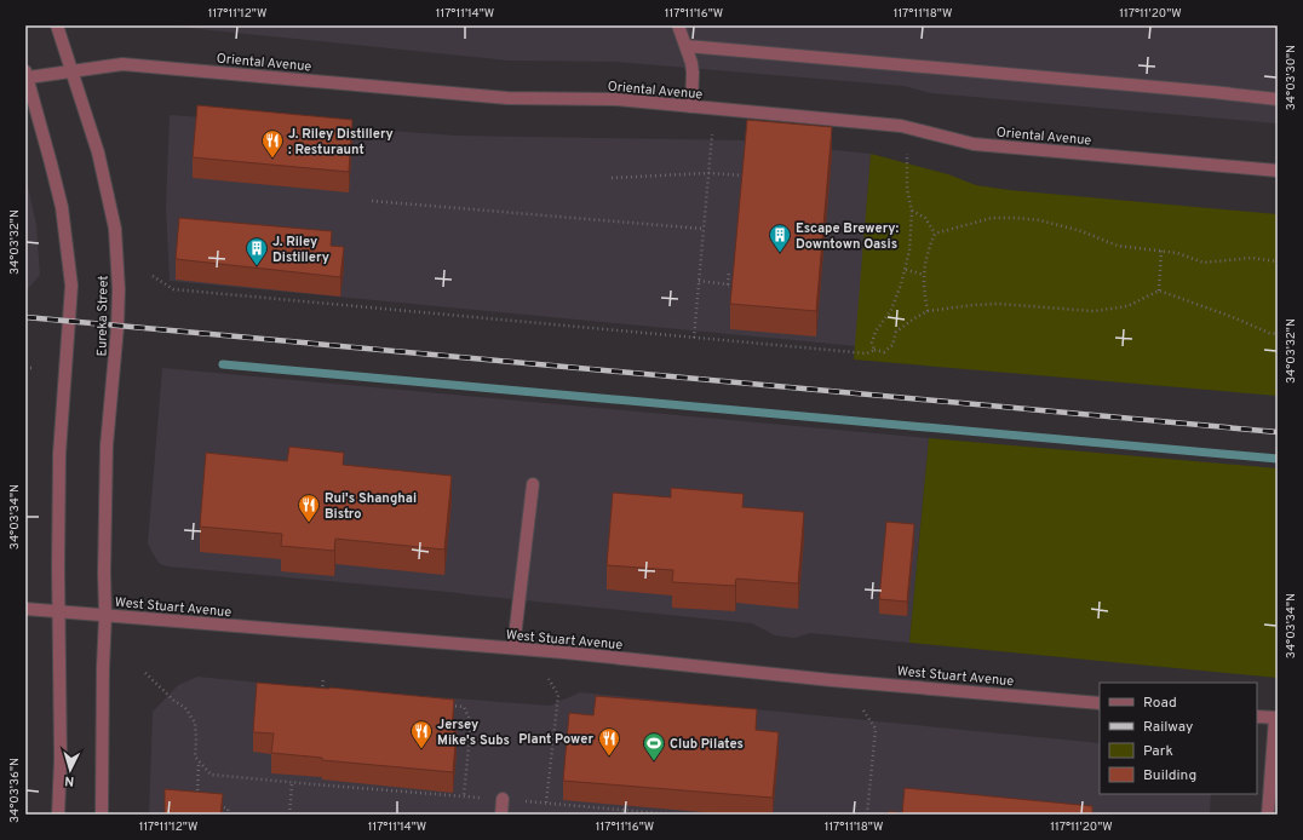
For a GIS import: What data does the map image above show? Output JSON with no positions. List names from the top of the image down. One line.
{"streets":{"street":["Oriental Avenue","Eureka Street","West Stuart Avenue"]},"crossings":[["Oriental Avenue","Eureka Street"],["Eureka Street","West Stuart Avenue"]],"places":{"restaurant":["J. Riley Distillery : Resturaunt","Rui's Shanghai Bistro","Jersey Mike's Subs","Plant Power"],"building":["Escape Brewery: Downtown Oasis","J. Riley Distillery"],"sports":["Club Pilates"]},"legend":["Road","Railway","Park","Building"],"north":"bottom","coordinates":["117°11'12\"W","117°11'14\"W","117°11'16\"W","117°11'18\"W","117°11'20\"W","34°03'30\"N","34°03'32\"N","34°03'34\"N","34°03'36\"N"]}
